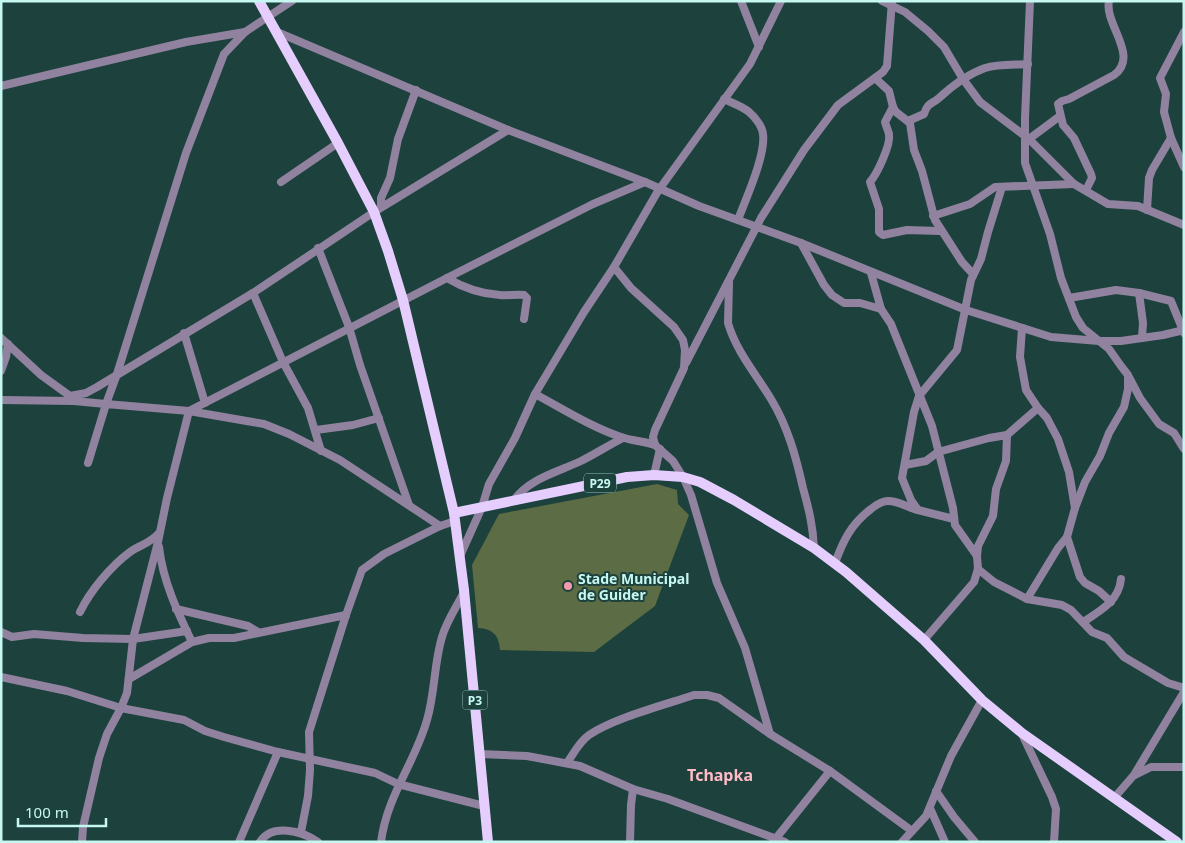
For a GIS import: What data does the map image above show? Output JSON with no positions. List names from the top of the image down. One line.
{"streets":{"main road":["P29","P3"]},"crossings":[["P29","P3"]],"districts":["Tchapka"],"places":["Stade Municipal de Guider"],"scale_bar":"100 m"}
